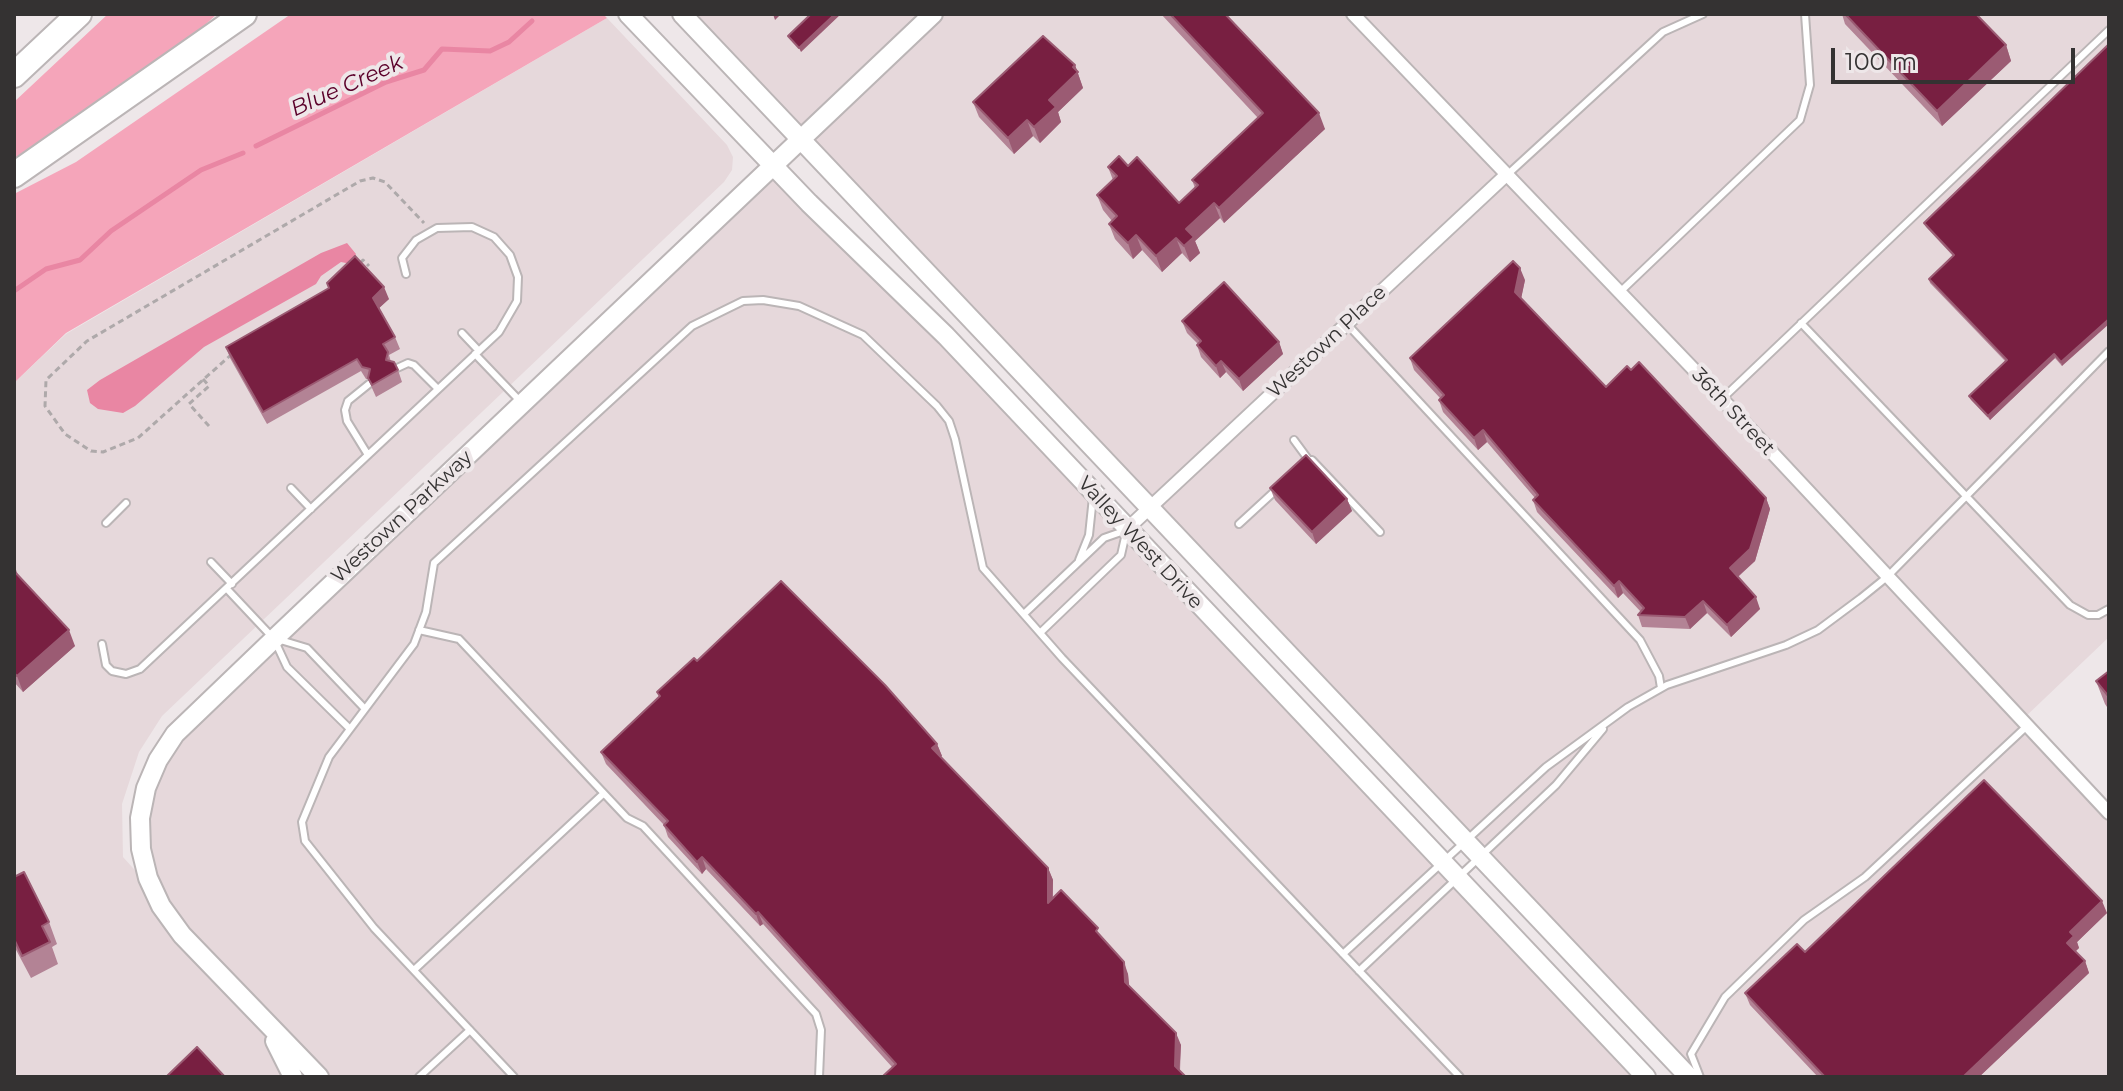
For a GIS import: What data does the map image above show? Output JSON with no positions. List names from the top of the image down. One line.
{"streets":{"main road":["Westown Parkway","Valley West Drive"],"street":["Westown Place","36th Street"]},"crossings":[["Westown Place","36th Street"],["Westown Place","Valley West Drive"],["Westown Parkway","Valley West Drive"]],"water":["Blue Creek"],"scale_bar":"100 m"}
